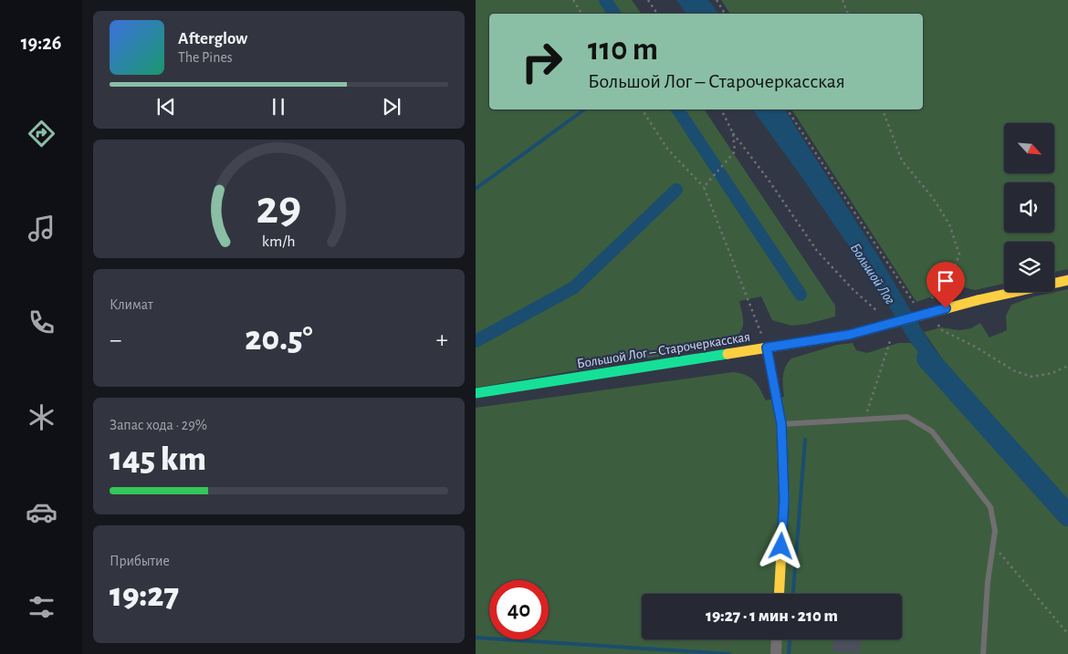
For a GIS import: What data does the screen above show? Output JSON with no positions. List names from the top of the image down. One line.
{"streets":{"street":["Большой Лог – Старочеркасская"]},"water":["Большой Лог"],"north":"bottom right","page":{"tabs":"19:26","turn":["110 m","Большой Лог – Старочеркасская"],"song":["Afterglow","The Pines"],"tile":["Климат",["Запас хода · 29%","145 km"],["Прибытие","19:27"]],"heat":["−","20.5°","+"],"limit":"40","trip":"19:27 · 1 мин · 210 m","gauge":["29","km/h"]}}
